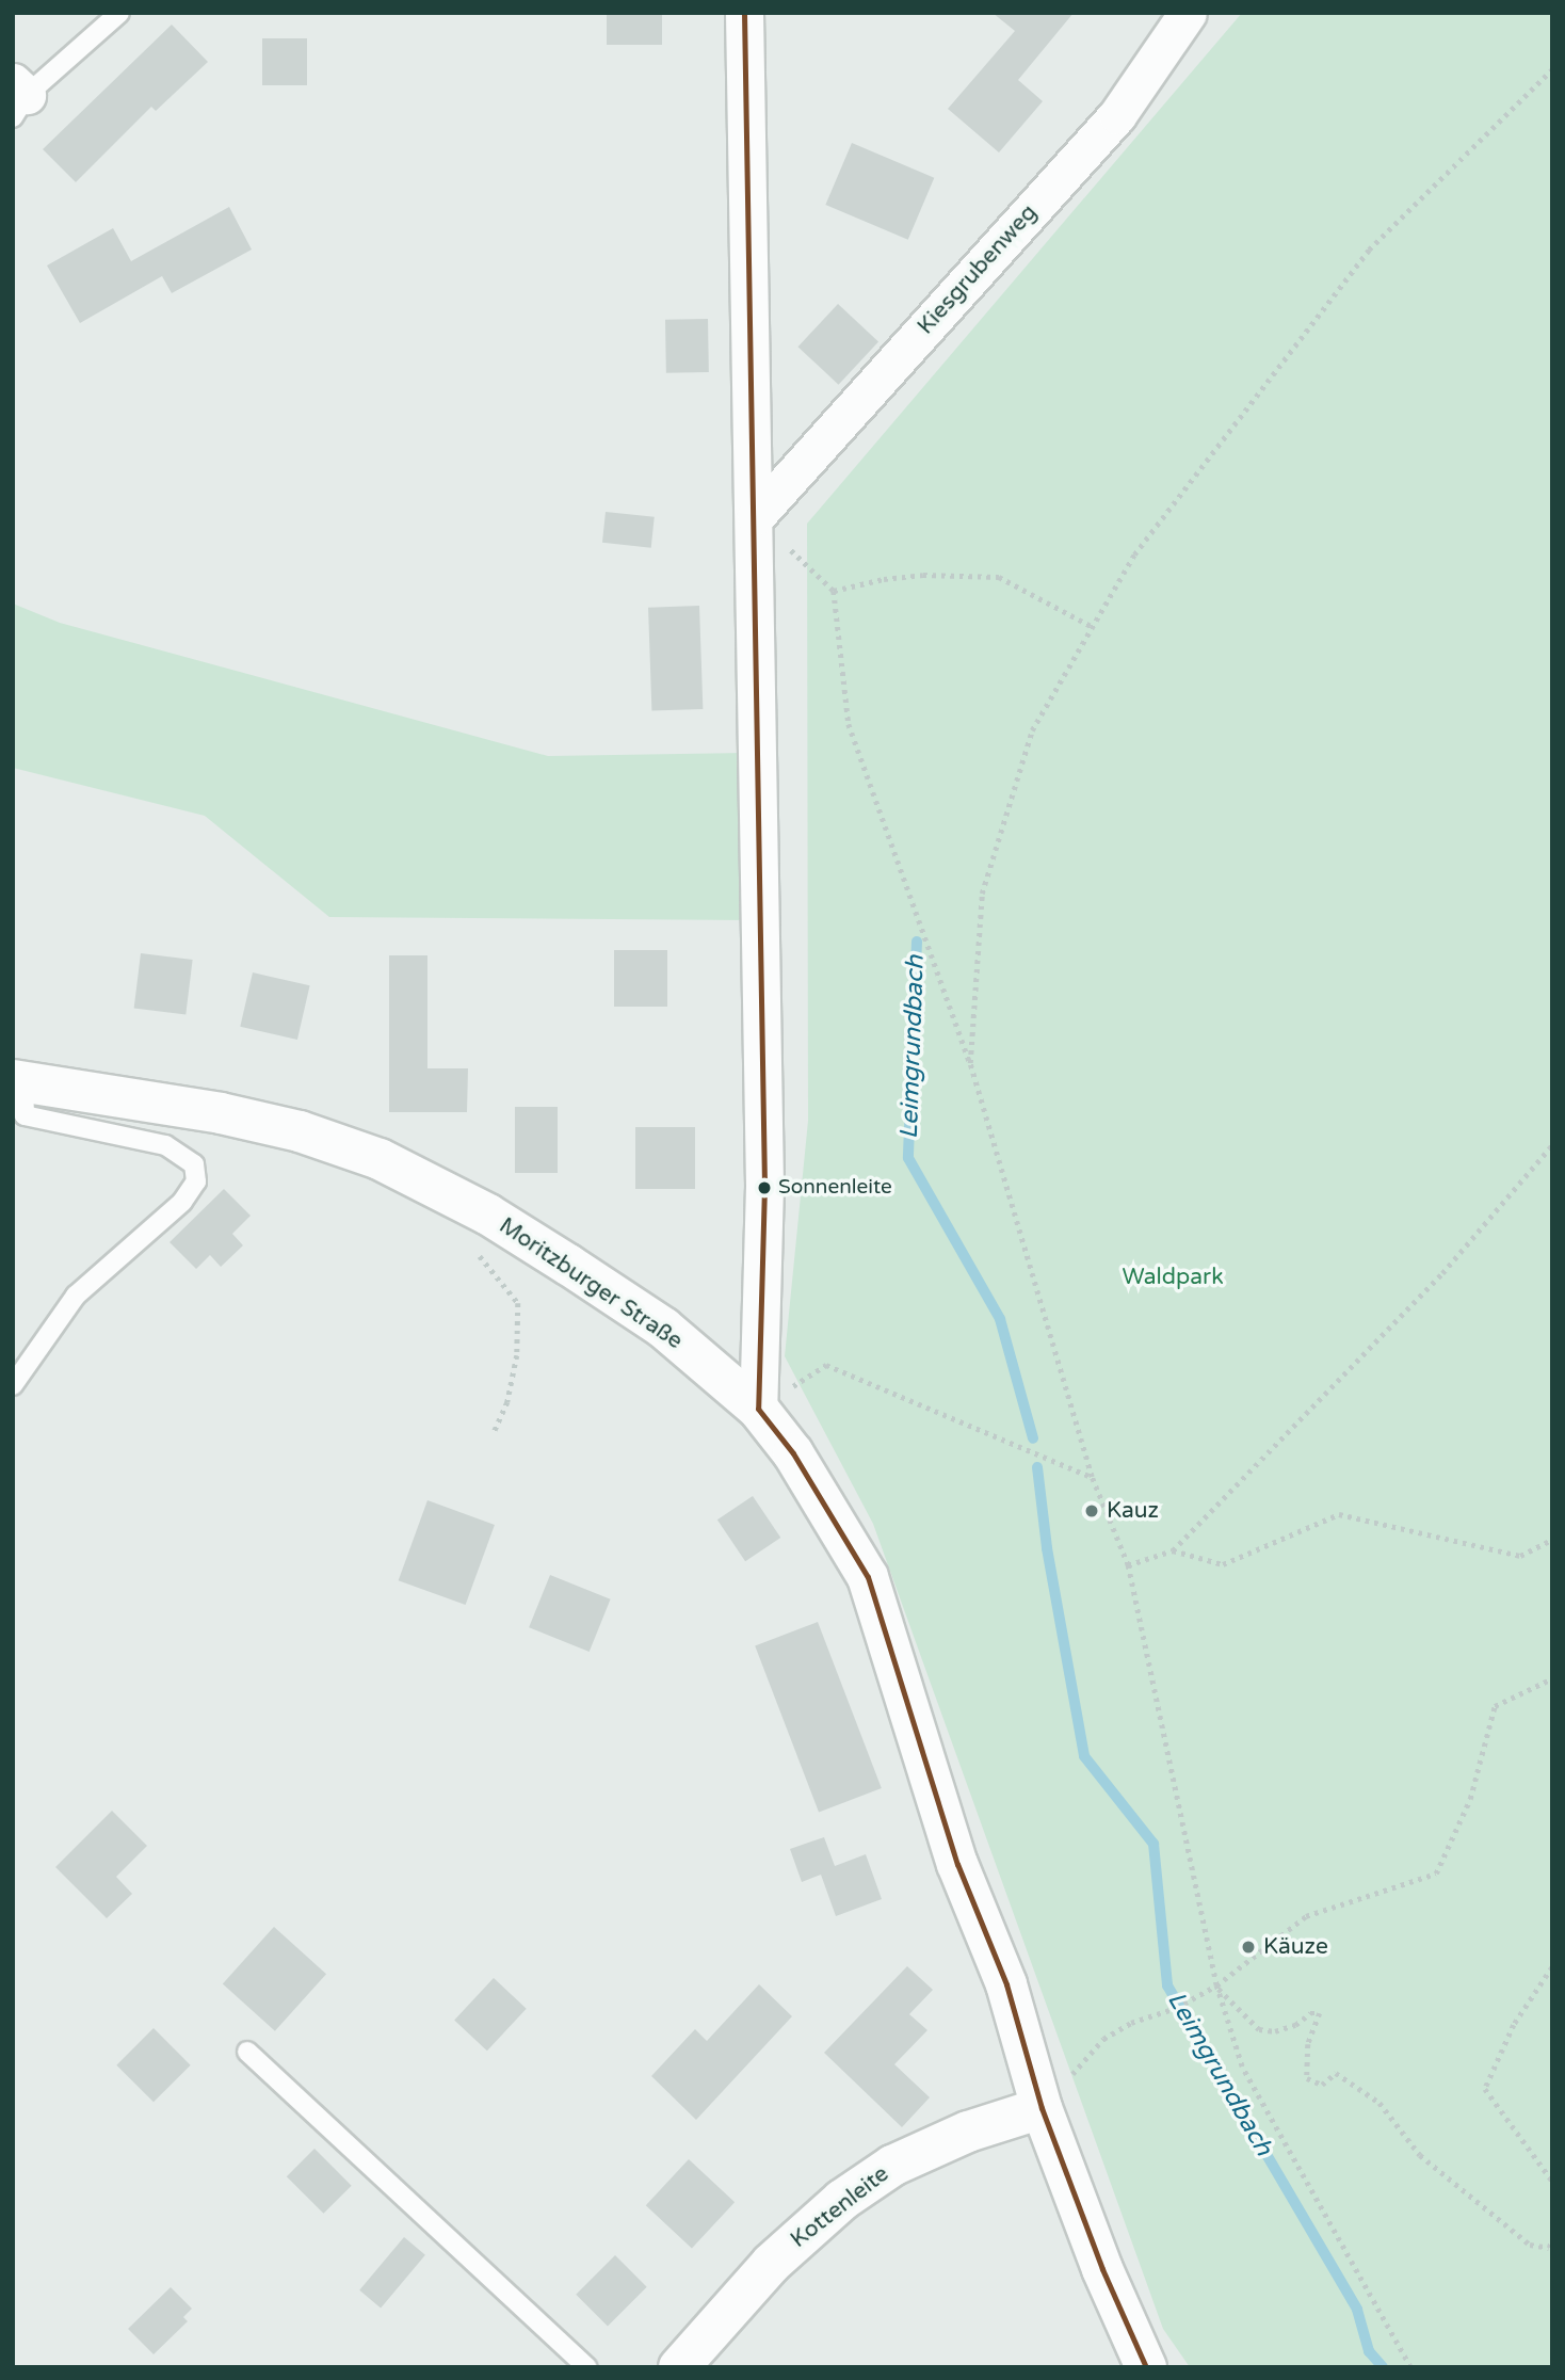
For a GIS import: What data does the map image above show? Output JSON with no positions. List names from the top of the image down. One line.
{"streets":{"street":["Kiesgrubenweg","Moritzburger Straße","Kottenleite"]},"crossings":[["Moritzburger Straße","Kottenleite"]],"water":["Leimgrundbach"],"parks":["Waldpark"],"places":["Sonnenleite","Kauz","Käuze"]}
